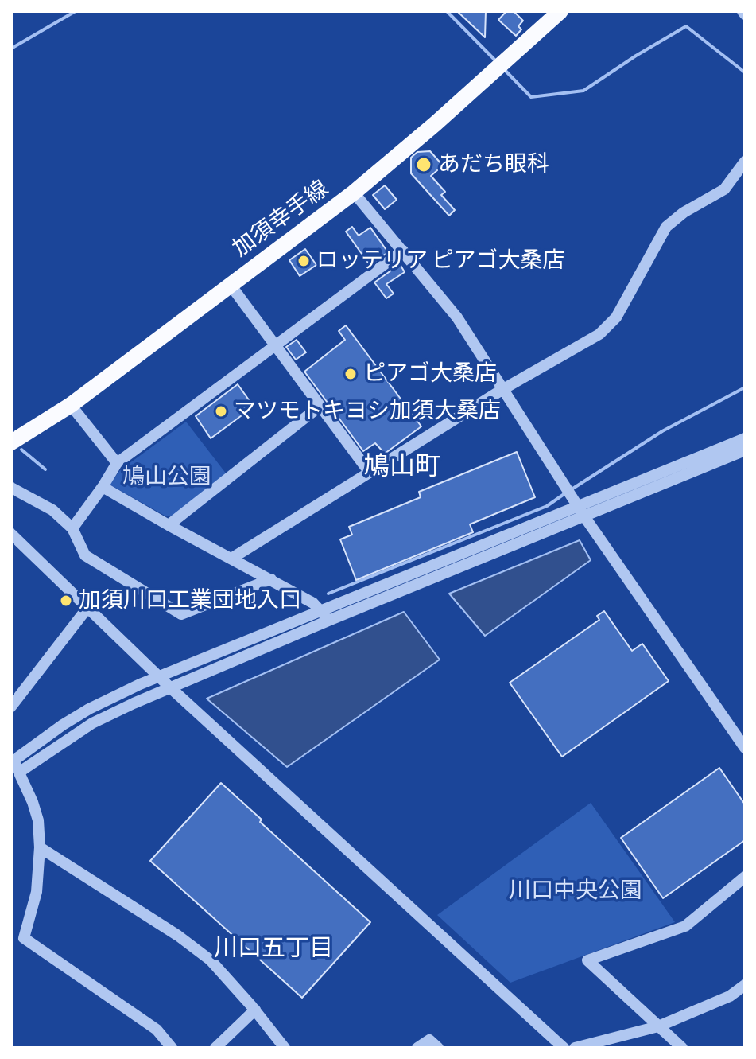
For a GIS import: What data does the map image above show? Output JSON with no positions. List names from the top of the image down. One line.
{"streets":{"main road":["加須幸手線"]},"districts":["鳩山町","川口五丁目"],"parks":["鳩山公園","川口中央公園"],"places":["あだち眼科","ロッテリア ピアゴ大桑店","ピアゴ大桑店","マツモトキヨシ加須大桑店","加須川口工業団地入口"]}
